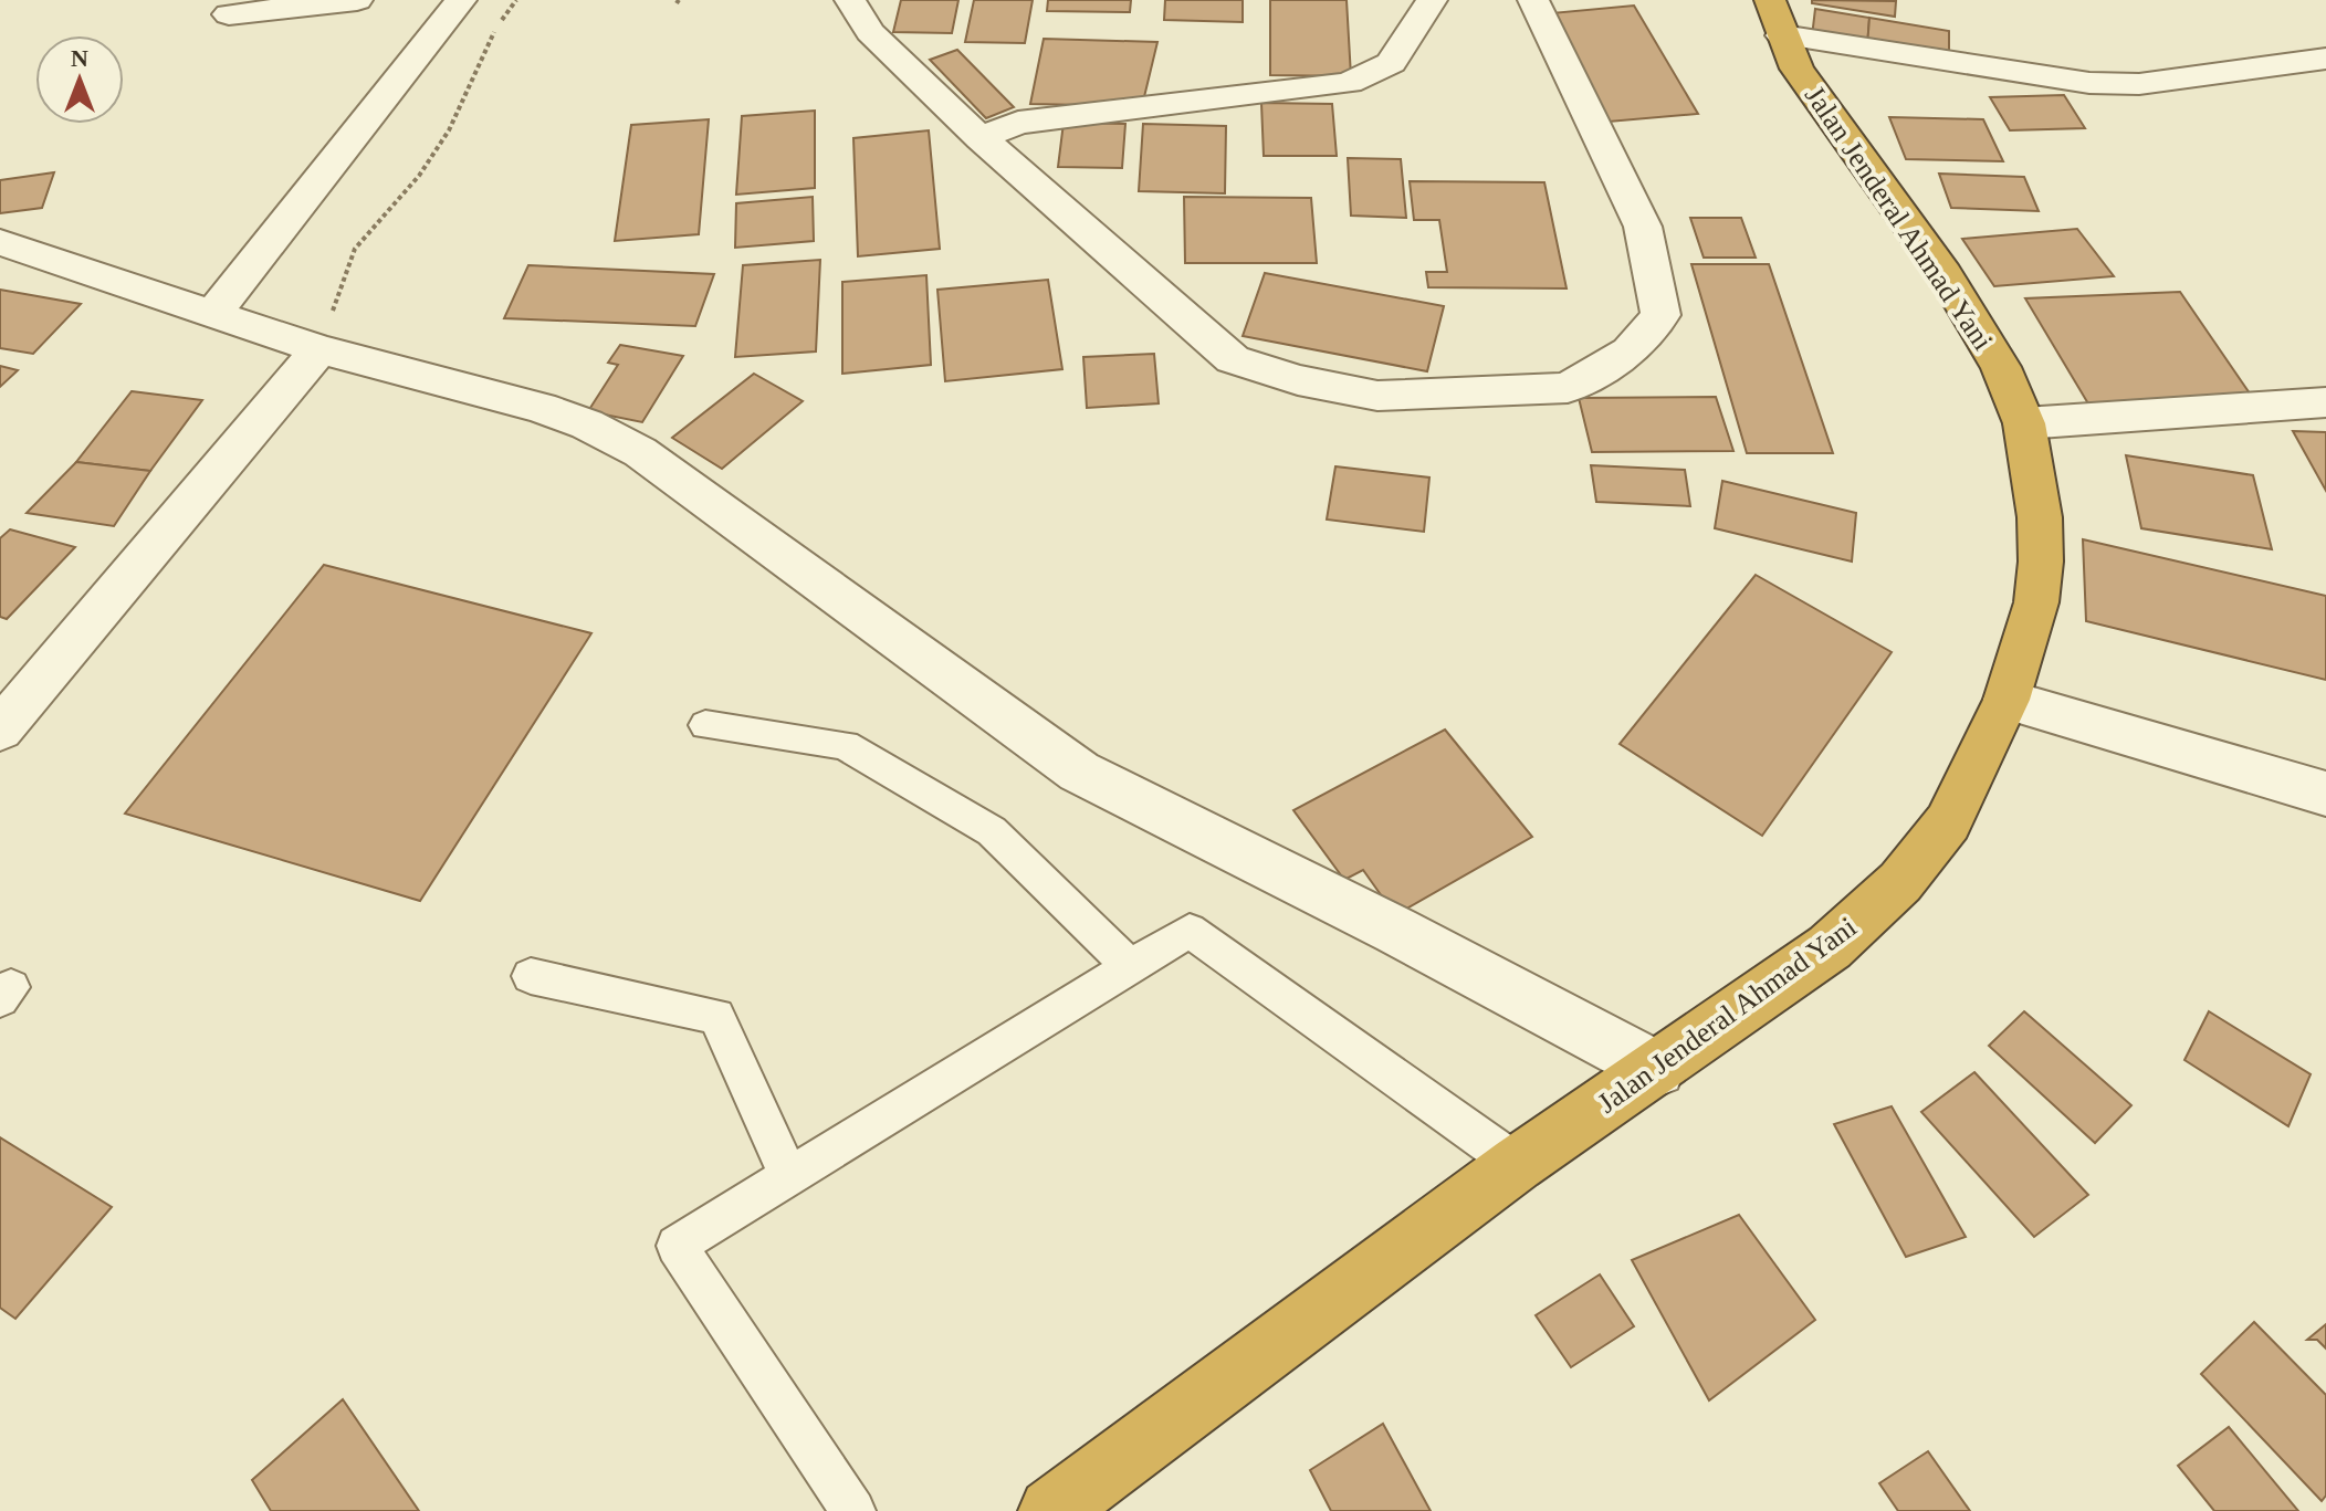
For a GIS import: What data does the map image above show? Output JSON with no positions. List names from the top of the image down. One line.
{"streets":{"highway":["Jalan Jenderal Ahmad Yani"]},"north":"top"}
